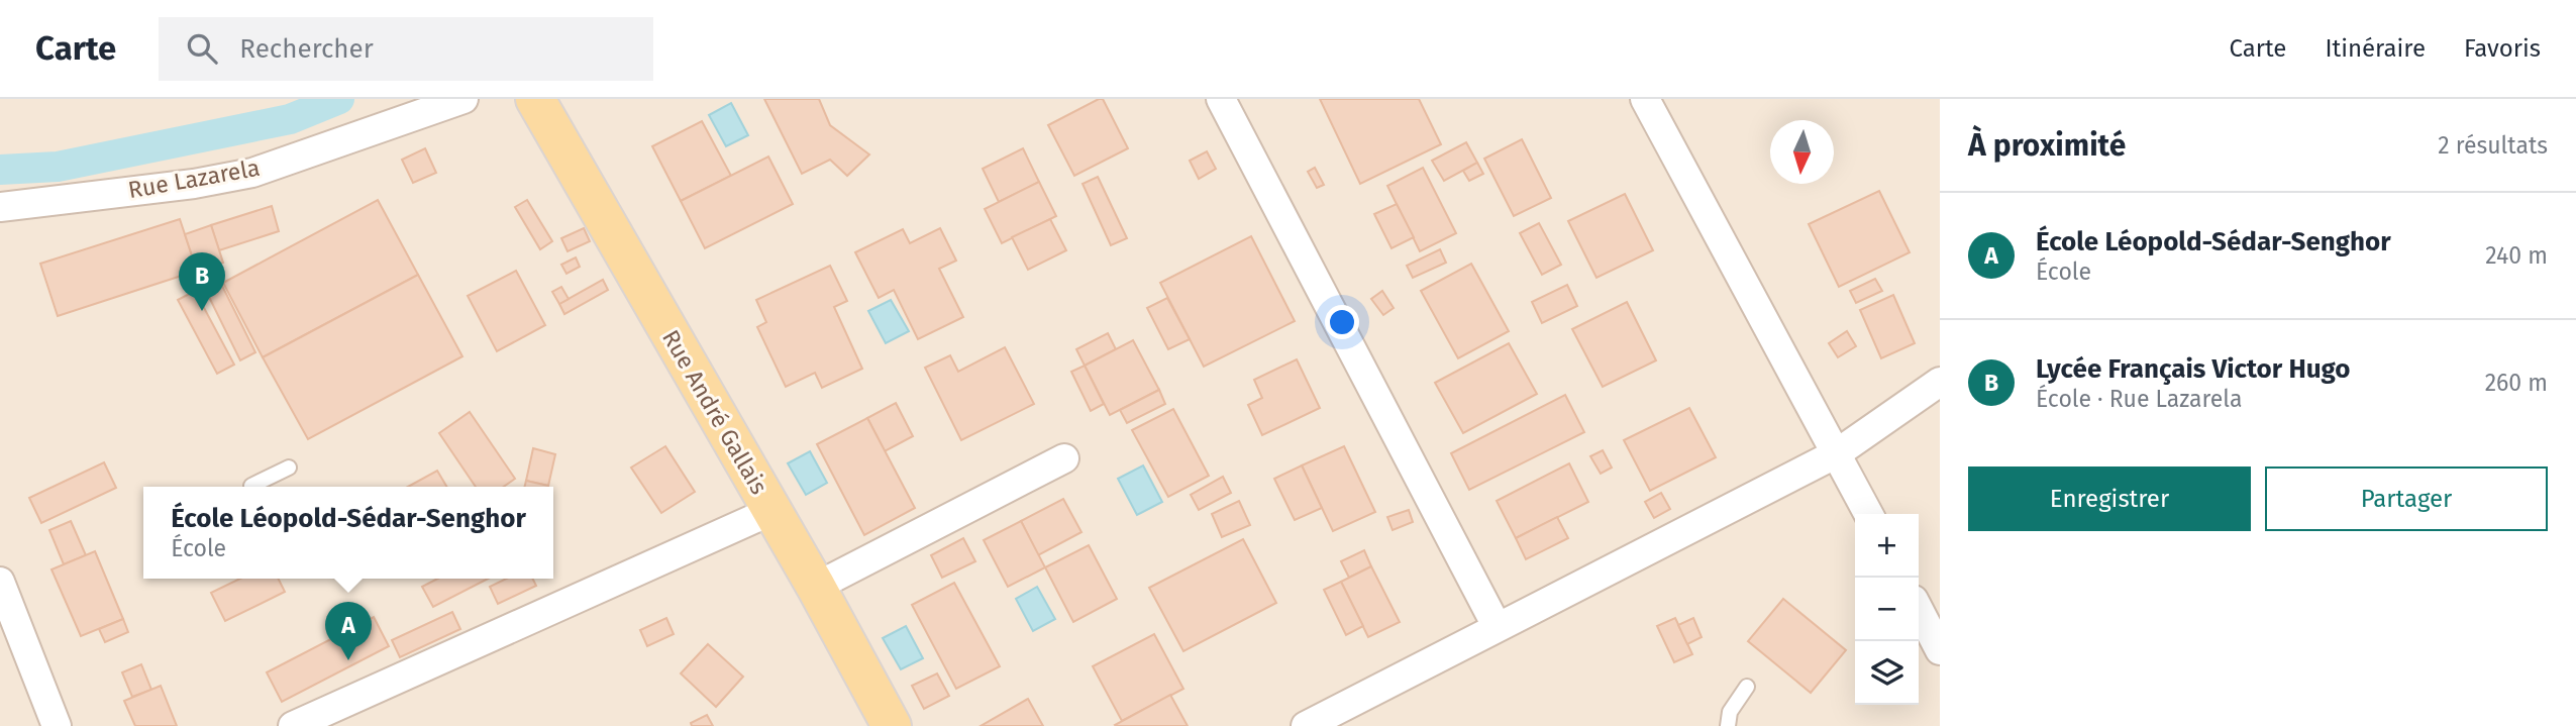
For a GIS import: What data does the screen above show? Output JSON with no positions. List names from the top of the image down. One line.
{"streets":{"main road":["Rue André Gallais"],"street":["Rue Lazarela"]},"north":"bottom","page":{"header":"Carte","search":"Rechercher","nav":["Carte","Itinéraire","Favoris"],"heading":["À proximité","2 résultats"],"list":[{"mark":"A","name":"École Léopold-Sédar-Senghor","note":"École","value":"240 m"},{"mark":"B","name":"Lycée Français Victor Hugo","note":"École · Rue Lazarela","value":"260 m"}],"pins":["B","A"],"buttons":["Enregistrer","Partager"],"popup":["École Léopold-Sédar-Senghor","École"],"map_buttons":["+","−"]}}
